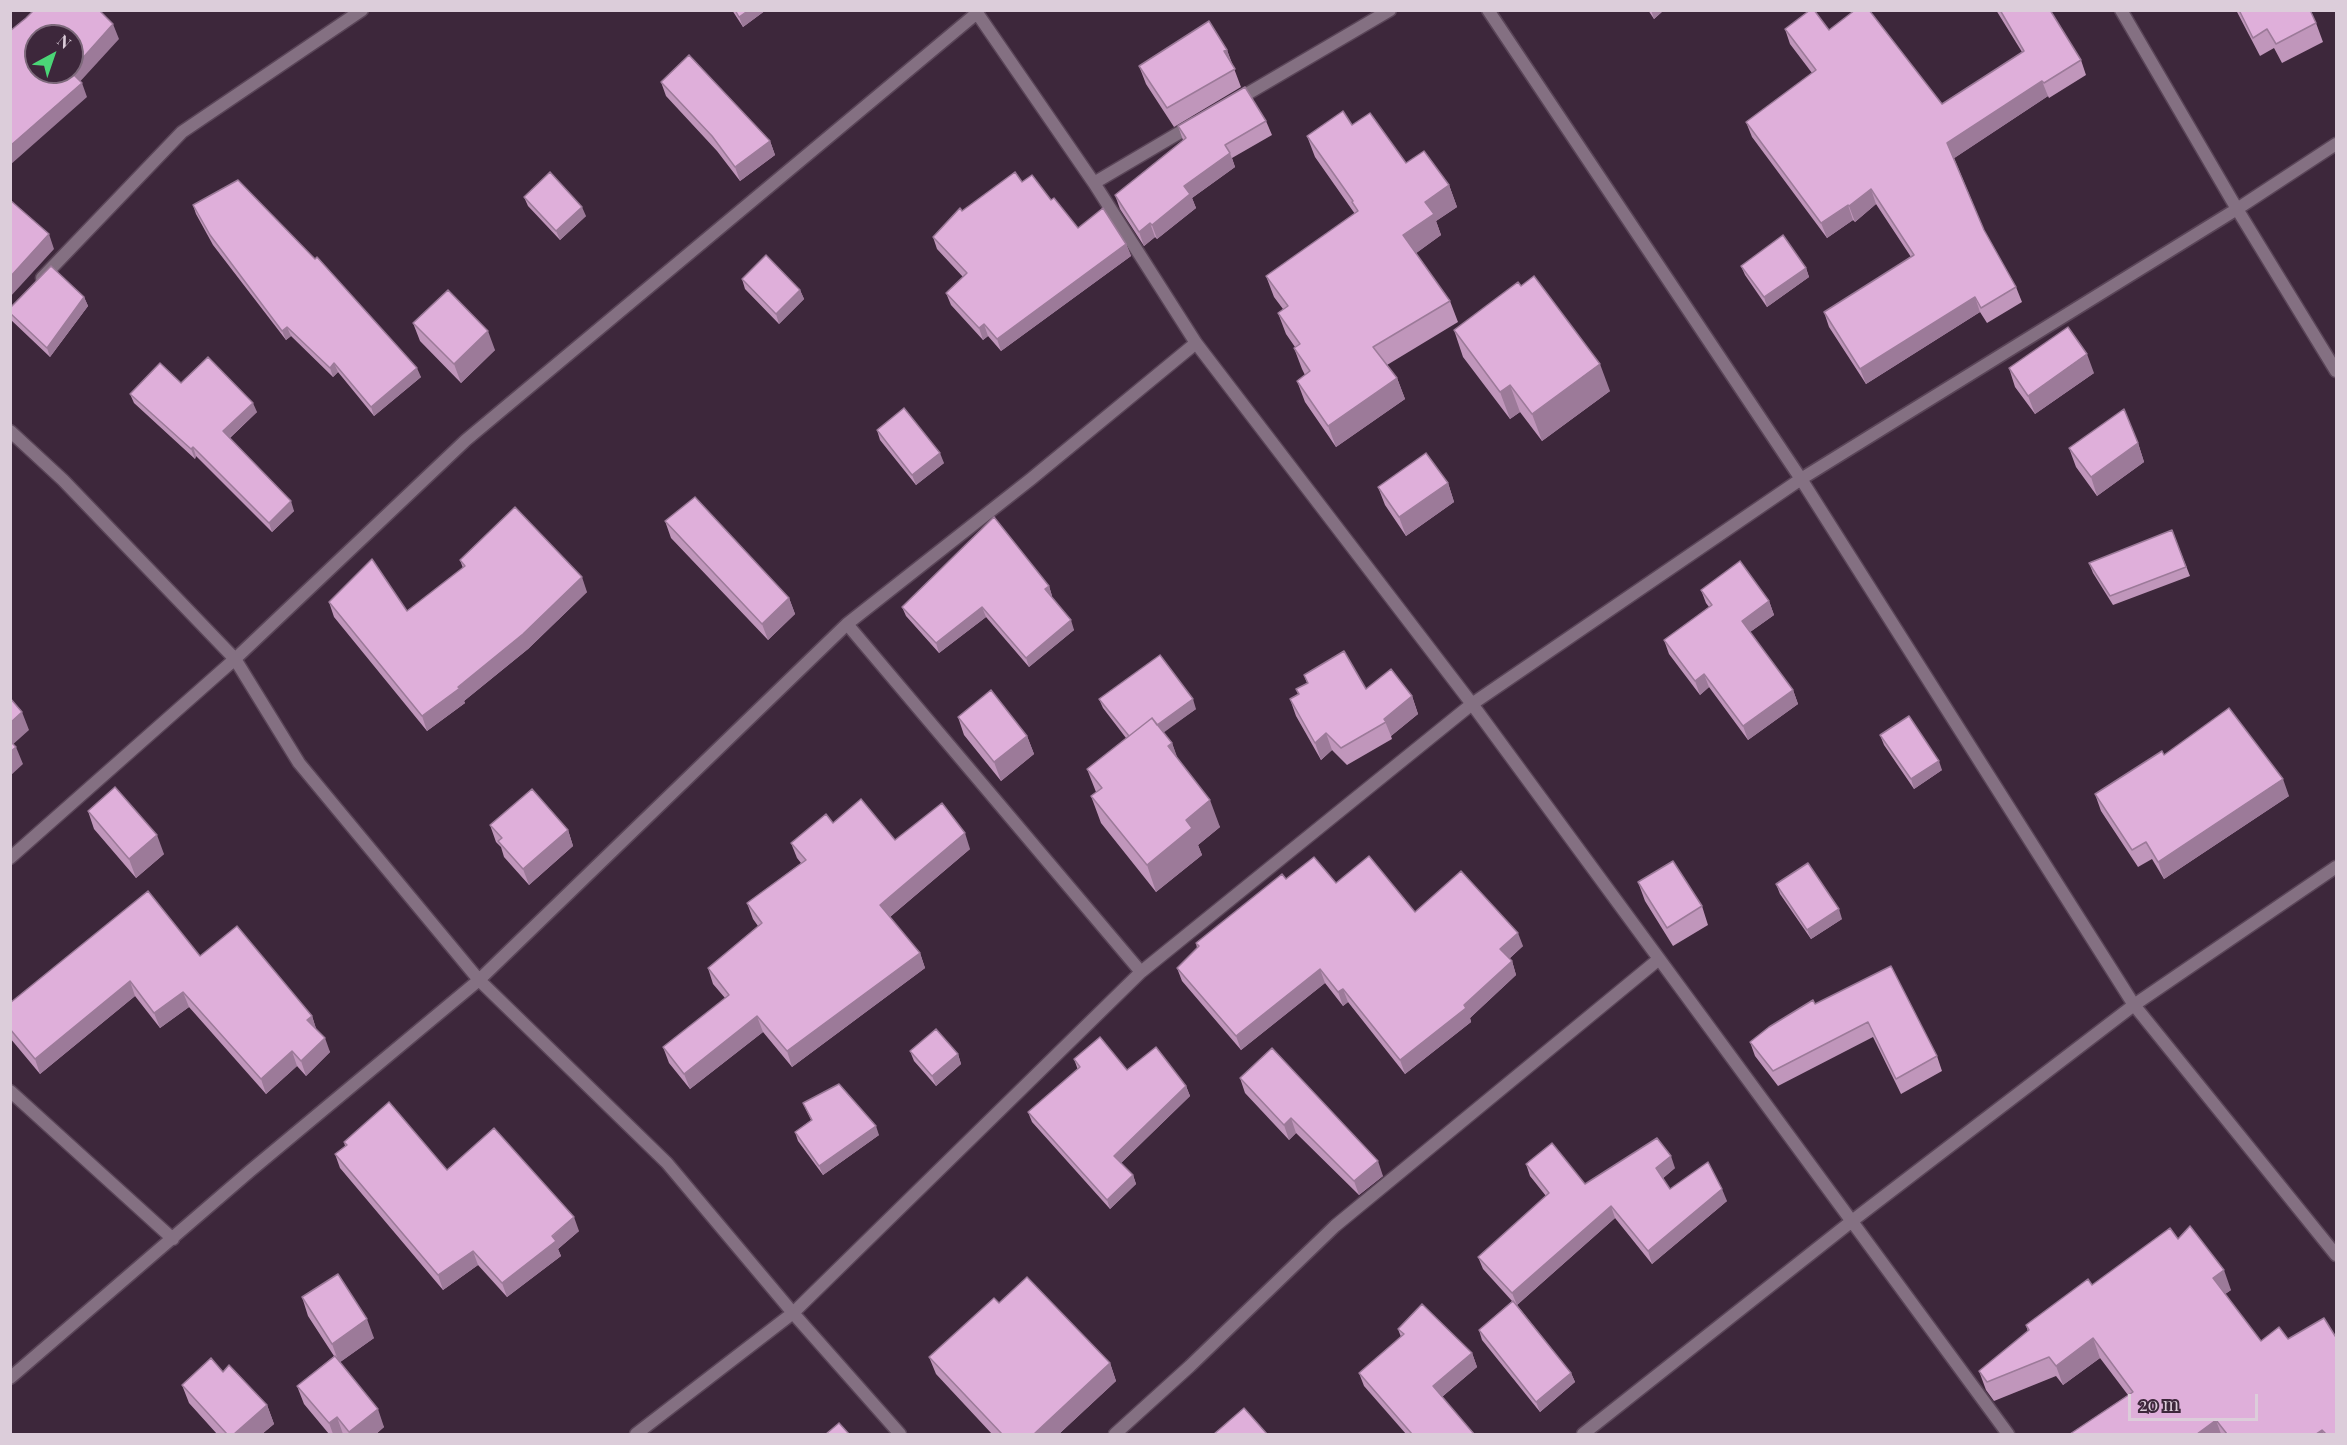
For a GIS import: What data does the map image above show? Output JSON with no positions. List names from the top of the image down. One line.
{"scale_bar":"20 m","north":"top right"}
